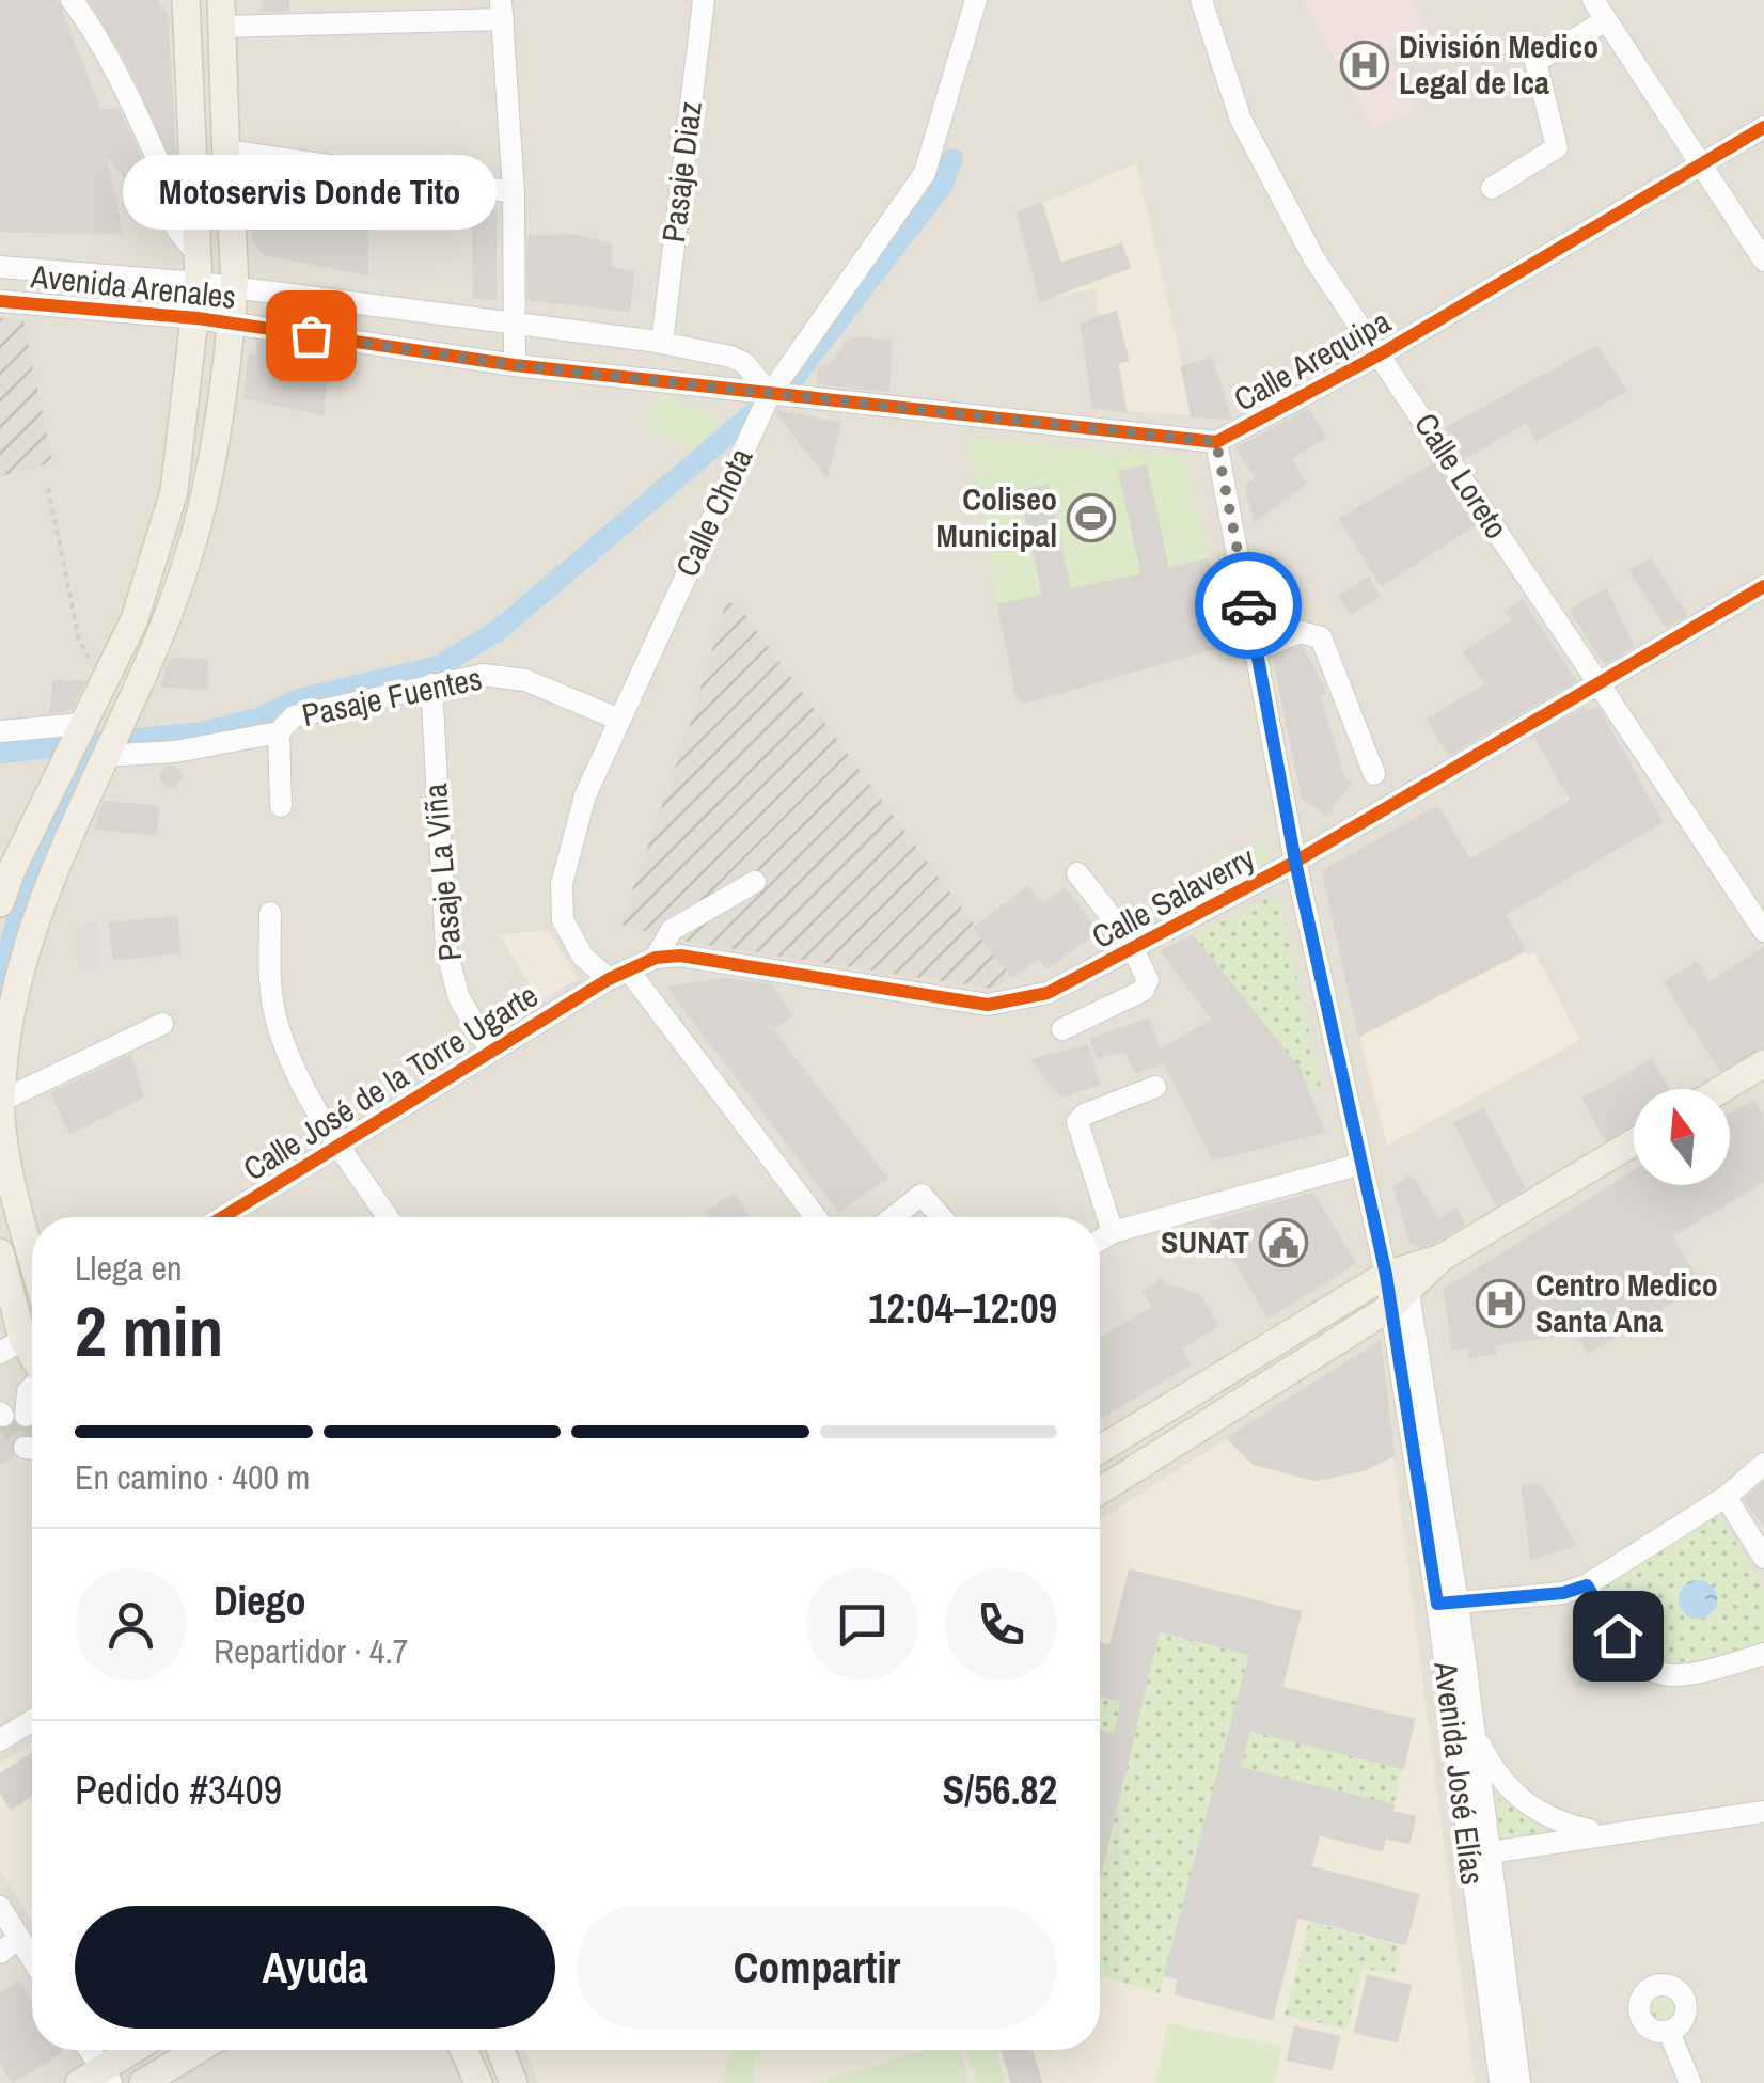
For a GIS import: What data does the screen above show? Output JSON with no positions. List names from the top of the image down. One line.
{"streets":{"street":["Pasaje Diaz","Avenida Arenales","Calle Arequipa","Calle Loreto","Calle Chota","Pasaje Fuentes","Pasaje La Viña","Calle Salaverry","Calle José de la Torre Ugarte","Avenida José Elías"]},"crossings":[["Pasaje Diaz","Avenida Arenales"],["Avenida Arenales","Calle Arequipa"],["Avenida Arenales","Calle Chota"],["Calle Arequipa","Calle Loreto"],["Calle Arequipa","Calle Chota"],["Calle Arequipa","Avenida José Elías"],["Calle Loreto","Calle Salaverry"],["Calle Chota","Pasaje Fuentes"],["Calle Chota","Calle Salaverry"],["Calle Chota","Calle José de la Torre Ugarte"],["Pasaje Fuentes","Pasaje La Viña"],["Pasaje La Viña","Calle José de la Torre Ugarte"],["Calle Salaverry","Calle José de la Torre Ugarte"],["Calle Salaverry","Avenida José Elías"]],"places":{"hospital":["División Medico Legal de Ica","Centro Medico Santa Ana"],"other":["Motoservis Donde Tito"],"sports":["Coliseo Municipal"],"public building":["SUNAT"]},"north":"top","page":{"bubble":"Motoservis Donde Tito","heading":["2 min","Llega en","12:04–12:09"],"panel":["Diego","Repartidor · 4.7","Pedido #3409","S/56.82"],"bar":"En camino · 400 m","buttons":["Ayuda","Compartir"]}}
